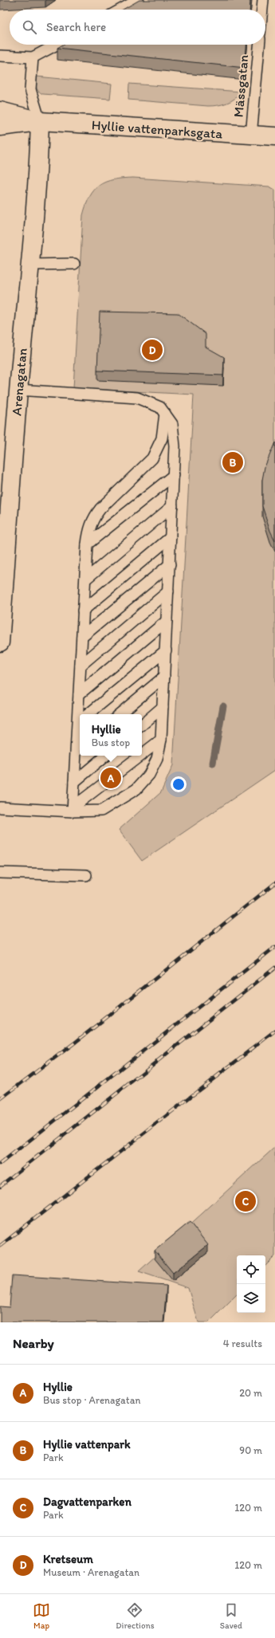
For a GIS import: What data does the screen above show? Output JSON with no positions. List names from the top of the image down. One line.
{"streets":{"street":["Hyllie vattenparksgata","Arenagatan"],"lane":["Mässgatan"]},"crossings":[["Mässgatan","Hyllie vattenparksgata"],["Hyllie vattenparksgata","Arenagatan"]],"page":{"search":"Search here","pins":["D","B","A","C"],"popup":["Hyllie","Bus stop"],"heading":["Nearby","4 results"],"list":[{"mark":"A","name":"Hyllie","note":"Bus stop · Arenagatan","value":"20 m"},{"mark":"B","name":"Hyllie vattenpark","note":"Park","value":"90 m"},{"mark":"C","name":"Dagvattenparken","note":"Park","value":"120 m"},{"mark":"D","name":"Kretseum","note":"Museum · Arenagatan","value":"120 m"}],"nav":["Map","Directions","Saved"]}}
